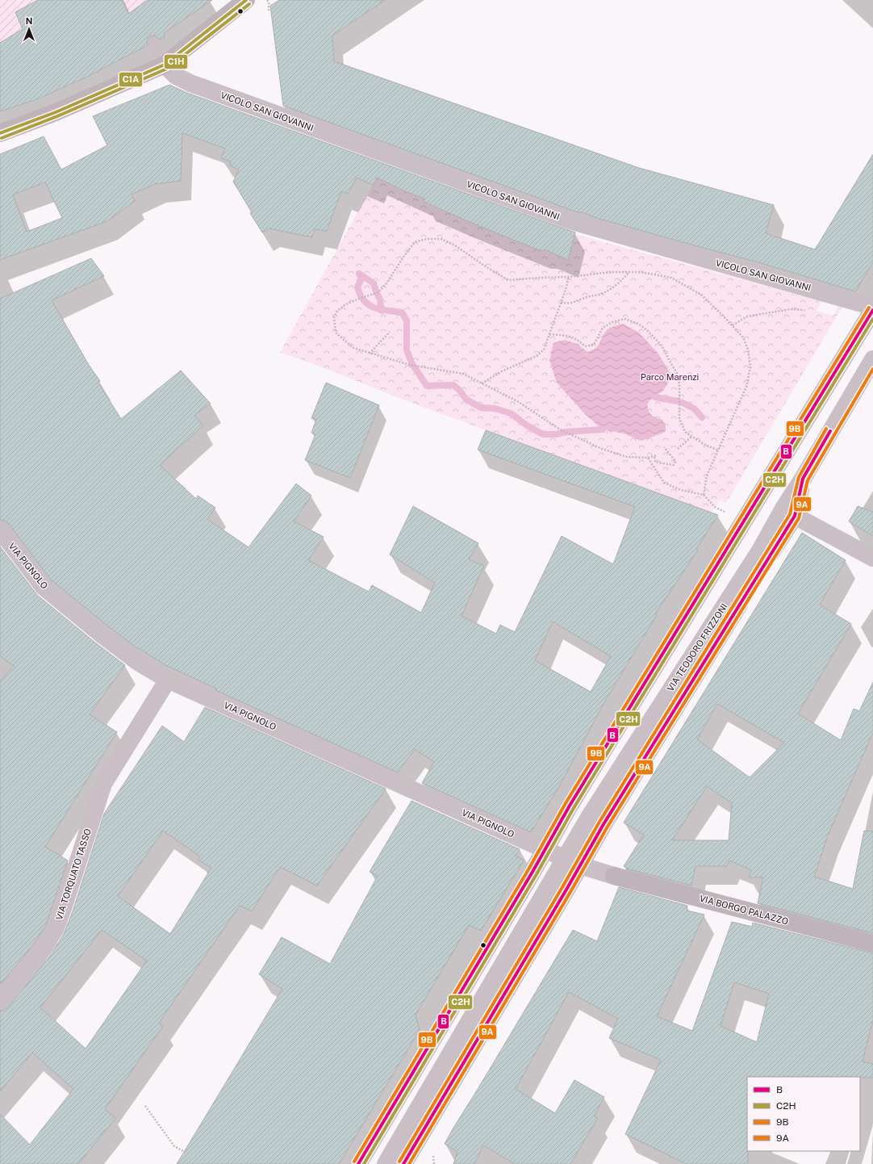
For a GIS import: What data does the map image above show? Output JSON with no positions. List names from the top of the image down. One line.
{"streets":{"street":["VICOLO SAN GIOVANNI","VIA PIGNOLO","VIA TEODORO FRIZZONI","VIA TORQUATO TASSO","VIA BORGO PALAZZO"]},"crossings":[["VIA PIGNOLO","VIA TEODORO FRIZZONI"],["VIA PIGNOLO","VIA TORQUATO TASSO"],["VIA PIGNOLO","VIA BORGO PALAZZO"]],"parks":["Parco Marenzi"],"lines":["transit line C1A","transit line C1H","transit line 9B","transit line B","transit line C2H","transit line 9A"],"legend":["B","C2H","9B","9A"],"north":"top"}
